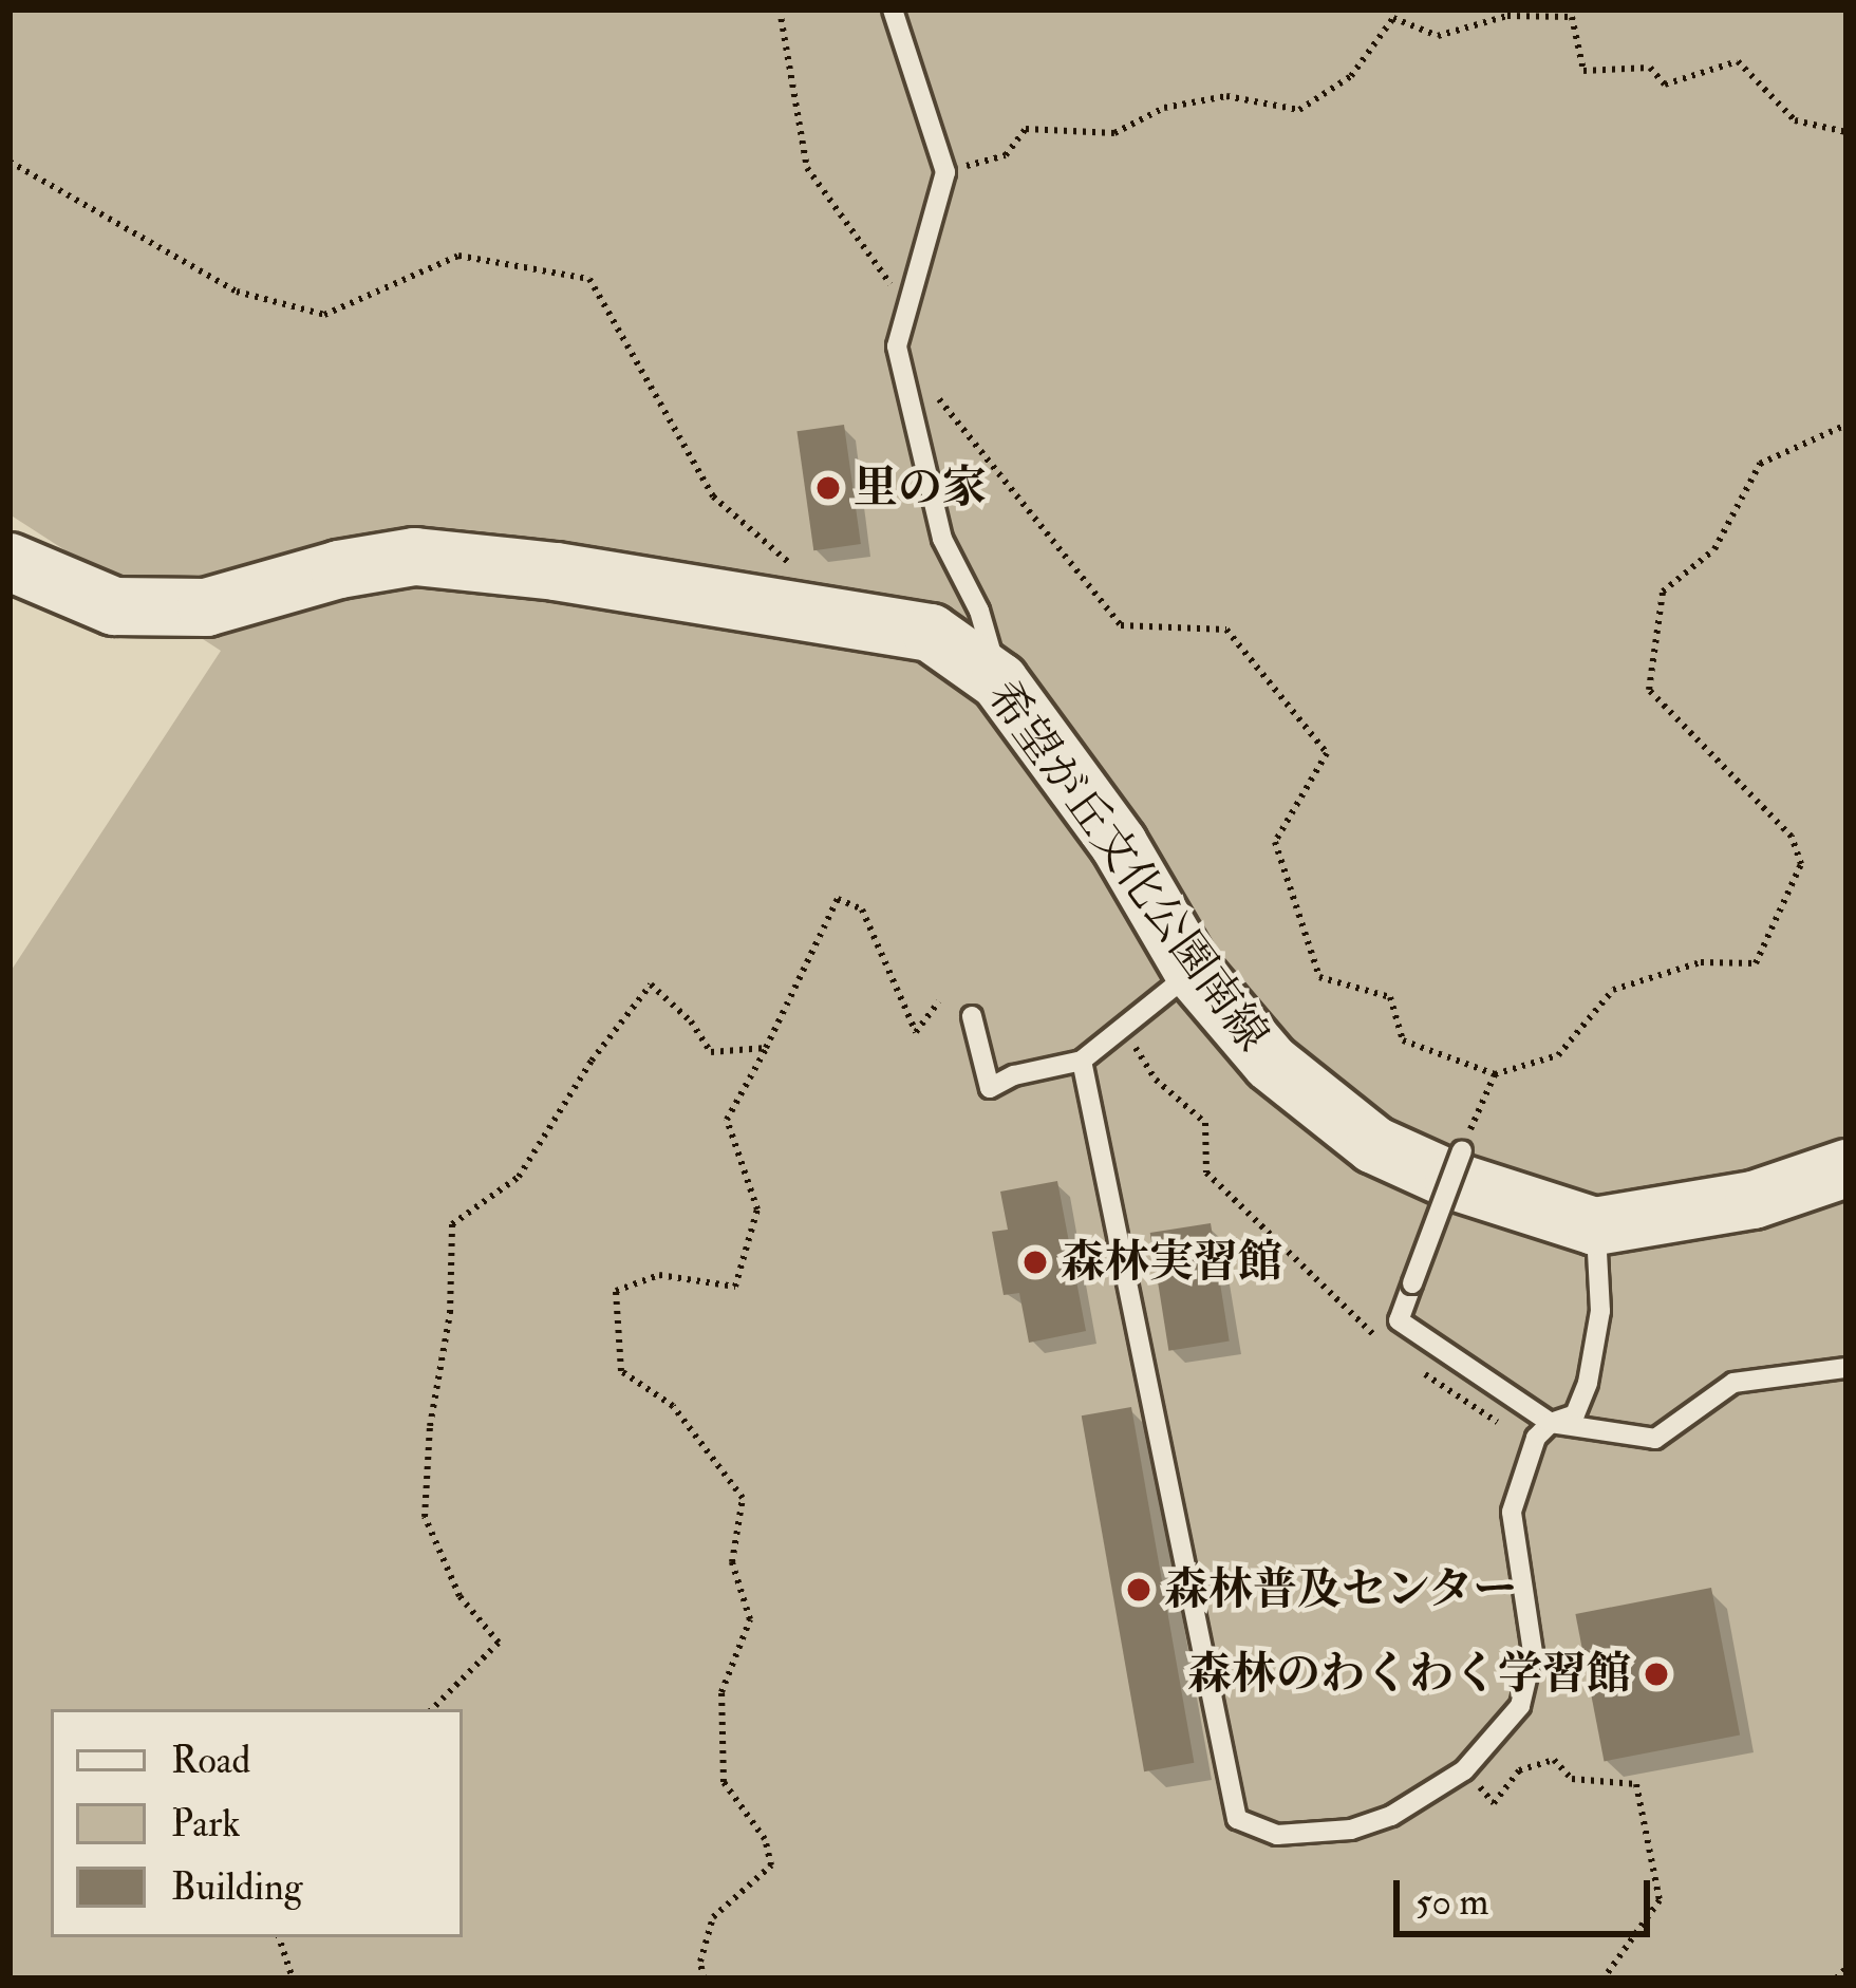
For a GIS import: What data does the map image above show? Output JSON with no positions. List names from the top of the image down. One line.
{"streets":{"main road":["希望が丘文化公園南線"]},"places":["里の家","森林実習館","森林普及センター","森林のわくわく学習館"],"legend":["Road","Park","Building"],"scale_bar":"50 m"}
